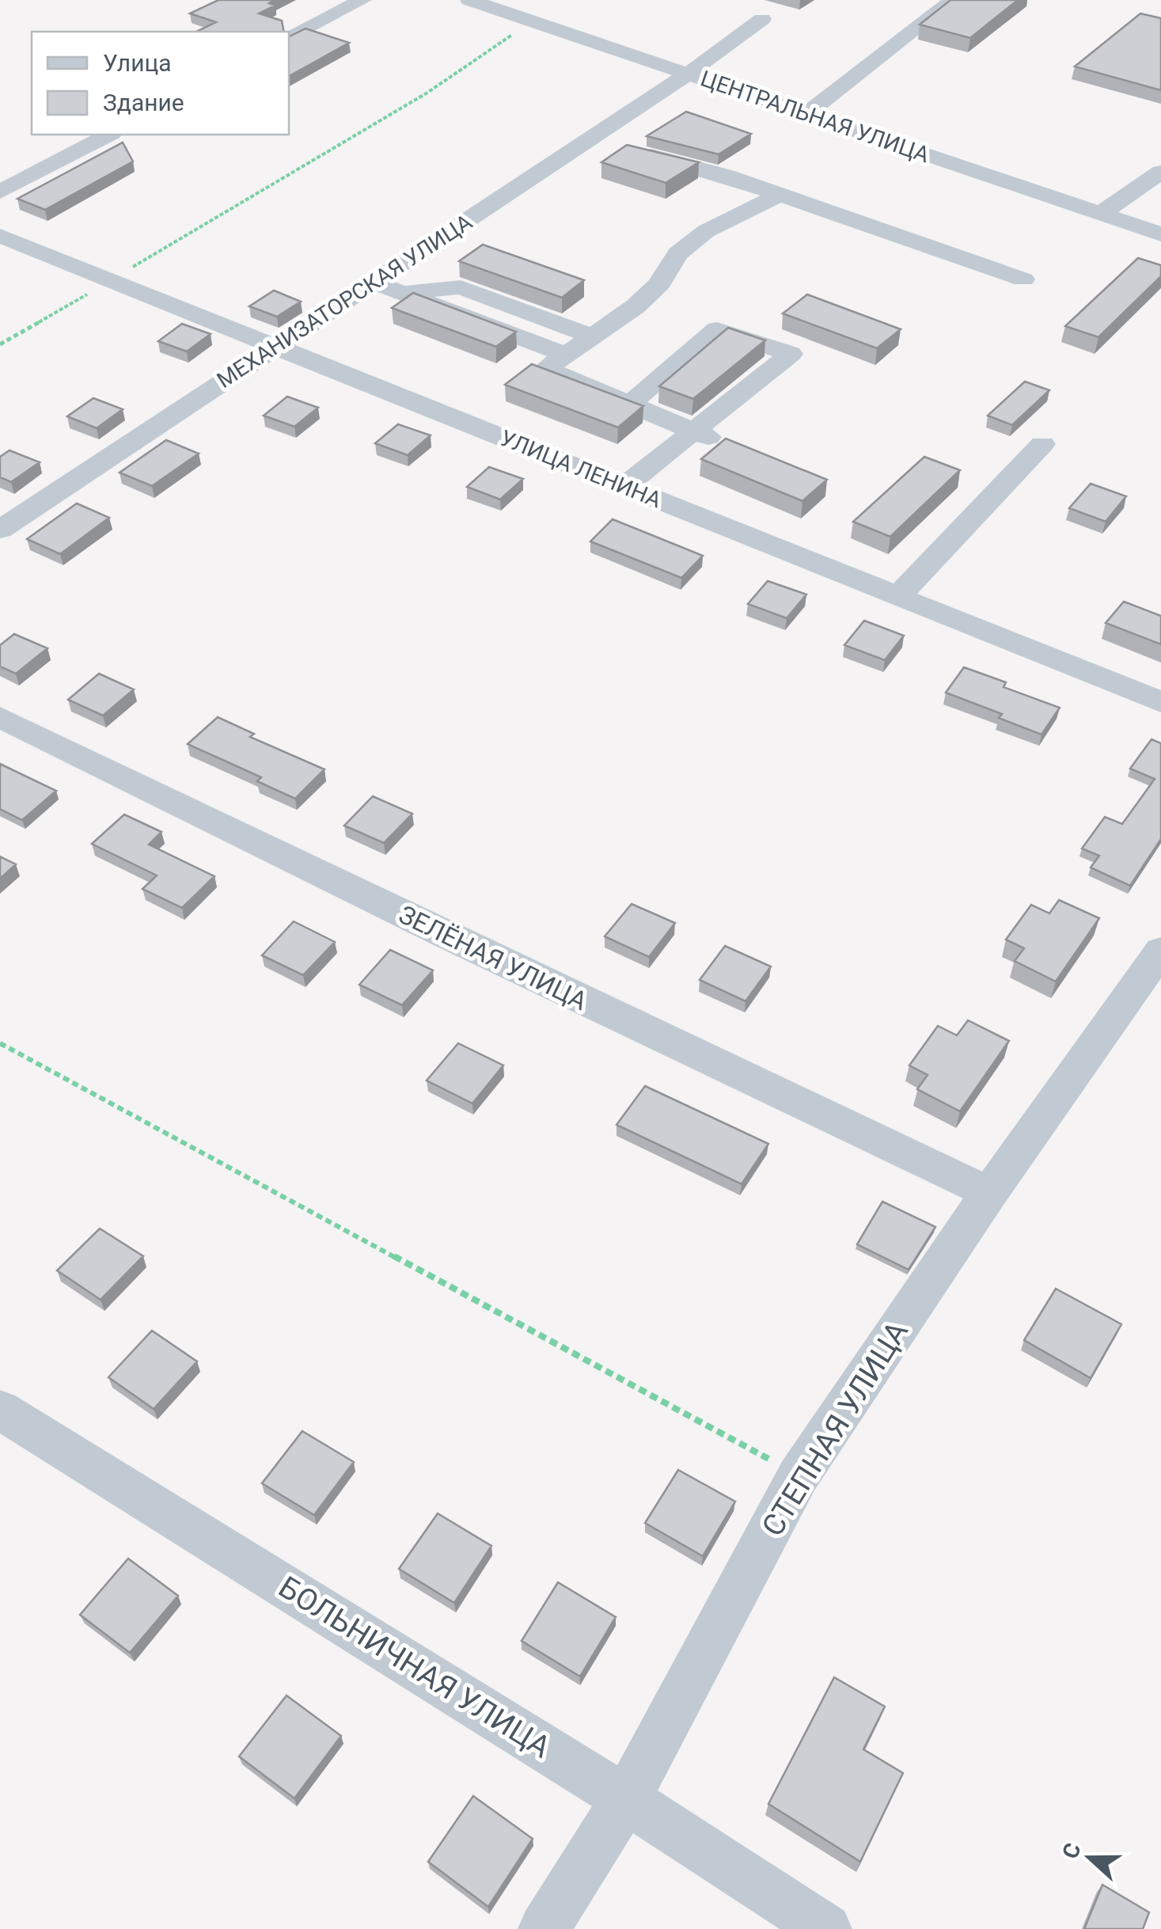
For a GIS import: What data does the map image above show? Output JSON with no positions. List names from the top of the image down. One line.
{"streets":{"street":["ЦЕНТРАЛЬНАЯ УЛИЦА","МЕХАНИЗАТОРСКАЯ УЛИЦА","УЛИЦА ЛЕНИНА","ЗЕЛЁНАЯ УЛИЦА","СТЕПНАЯ УЛИЦА","БОЛЬНИЧНАЯ УЛИЦА"]},"crossings":[["ЦЕНТРАЛЬНАЯ УЛИЦА","МЕХАНИЗАТОРСКАЯ УЛИЦА"],["МЕХАНИЗАТОРСКАЯ УЛИЦА","УЛИЦА ЛЕНИНА"],["ЗЕЛЁНАЯ УЛИЦА","СТЕПНАЯ УЛИЦА"],["СТЕПНАЯ УЛИЦА","БОЛЬНИЧНАЯ УЛИЦА"]],"legend":["Улица","Здание"],"north":"left"}
